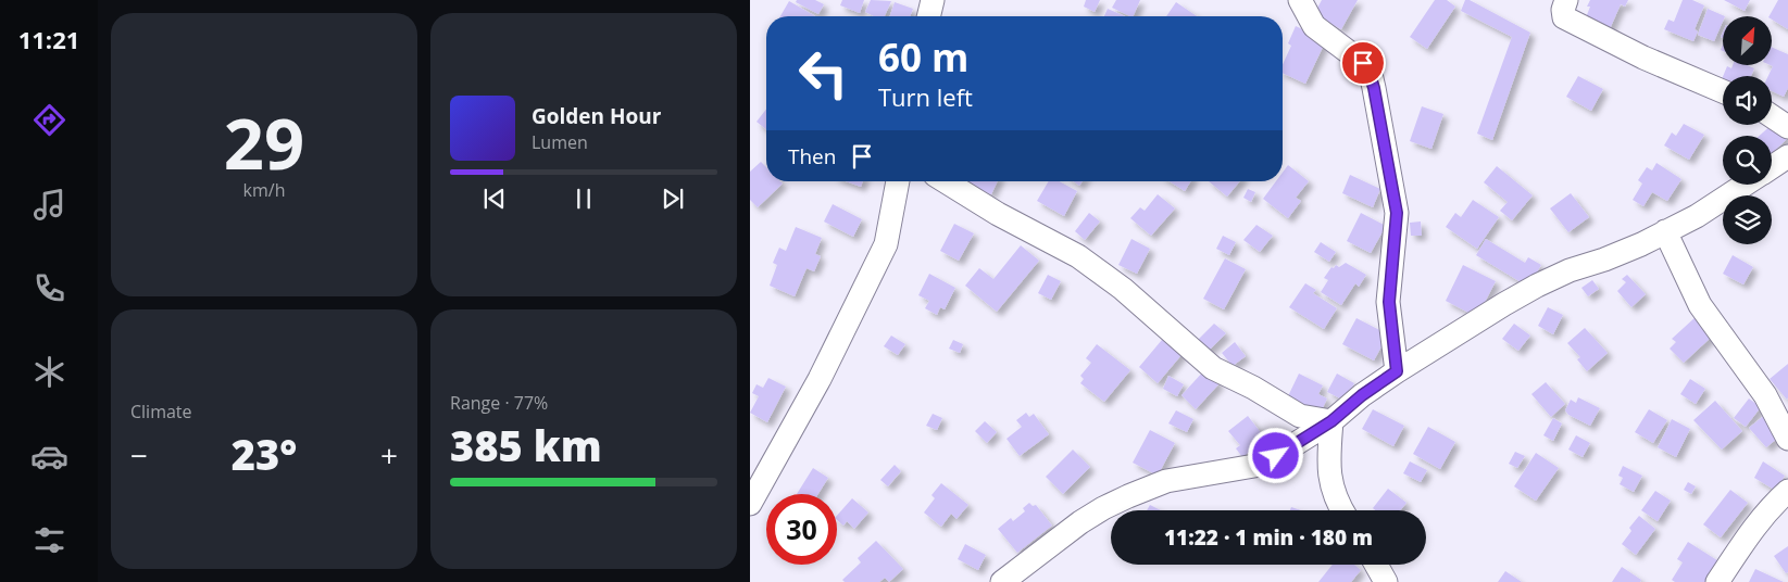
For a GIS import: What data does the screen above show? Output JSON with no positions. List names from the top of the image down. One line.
{"north":"top right","page":{"tabs":"11:21","tile":[["29","km/h"],"Climate",["Range · 77%","385 km"]],"turn":["60 m","Turn left"],"song":["Golden Hour","Lumen"],"then":"Then","heat":["−","23°","+"],"limit":"30","trip":"11:22 · 1 min · 180 m"}}
